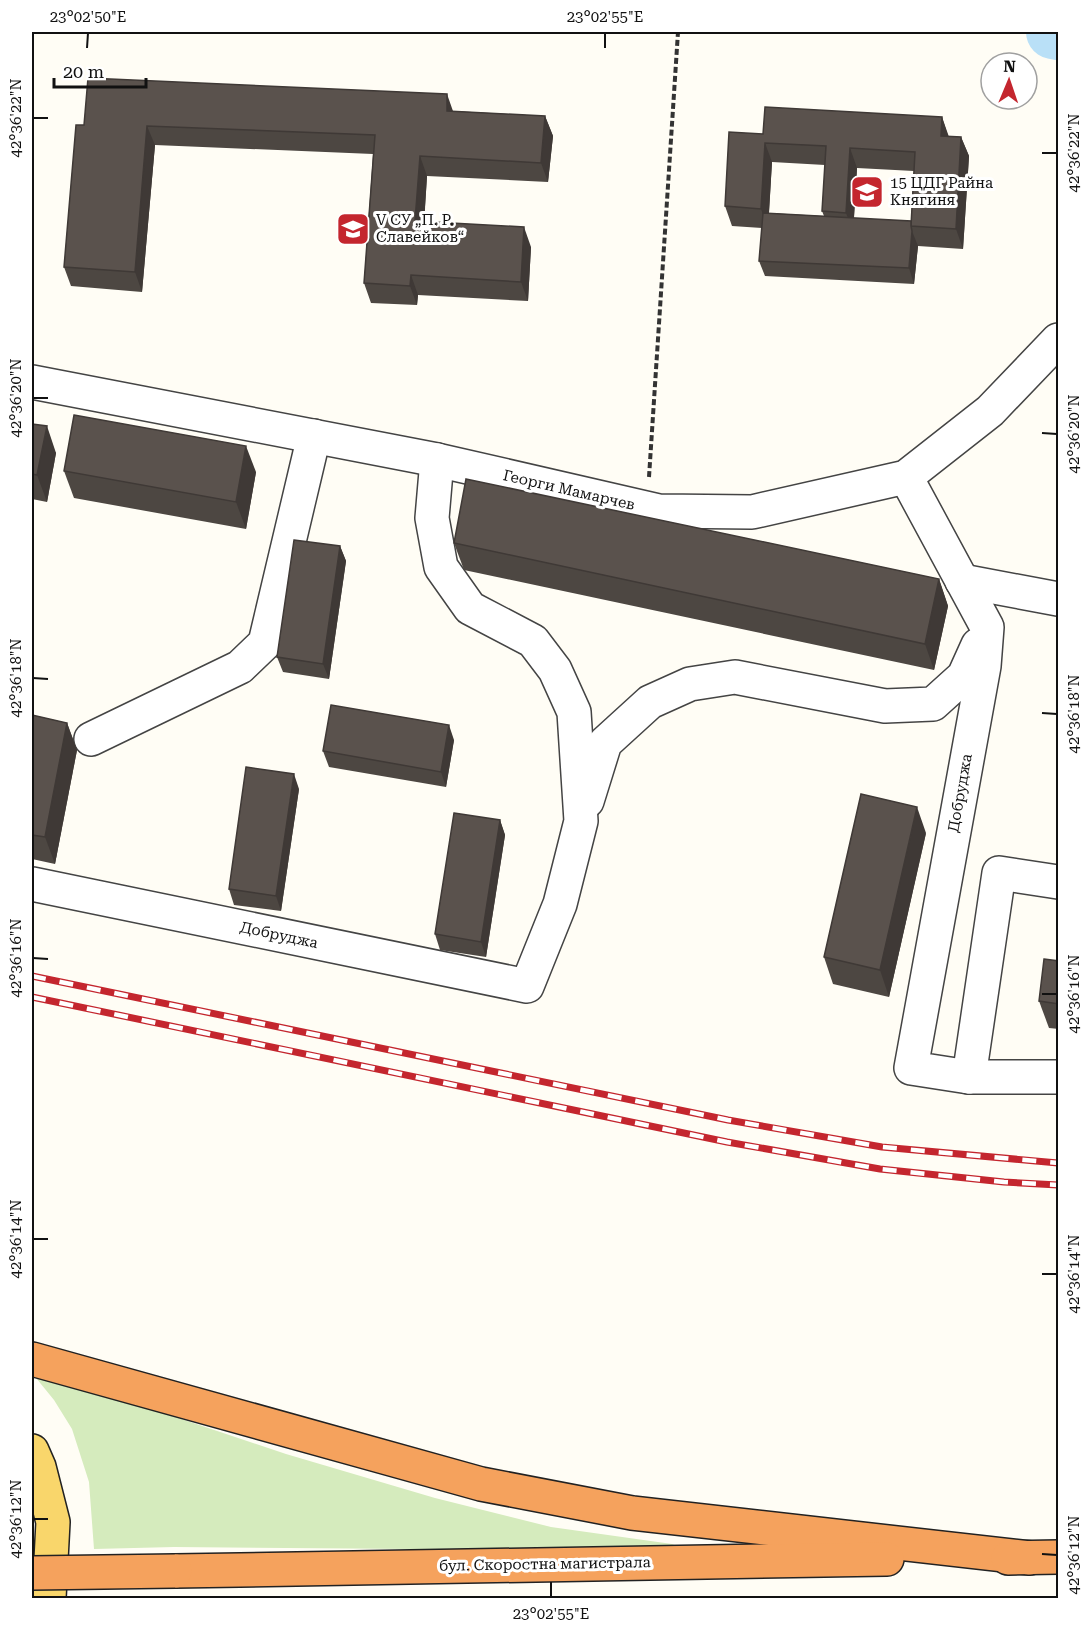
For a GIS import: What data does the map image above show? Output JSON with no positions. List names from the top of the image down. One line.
{"streets":{"highway":["бул. Скоростна магистрала"],"street":["Георги Мамарчев","Добруджа"]},"places":{"school or university":["15 ЦДГ Райна Княгиня","V СУ „П. Р. Славейков“"]},"scale_bar":"20 m","north":"top","coordinates":["23°02'50\"E","23°02'55\"E","42°36'22\"N","42°36'20\"N","42°36'18\"N","42°36'16\"N","42°36'14\"N","42°36'12\"N"]}
